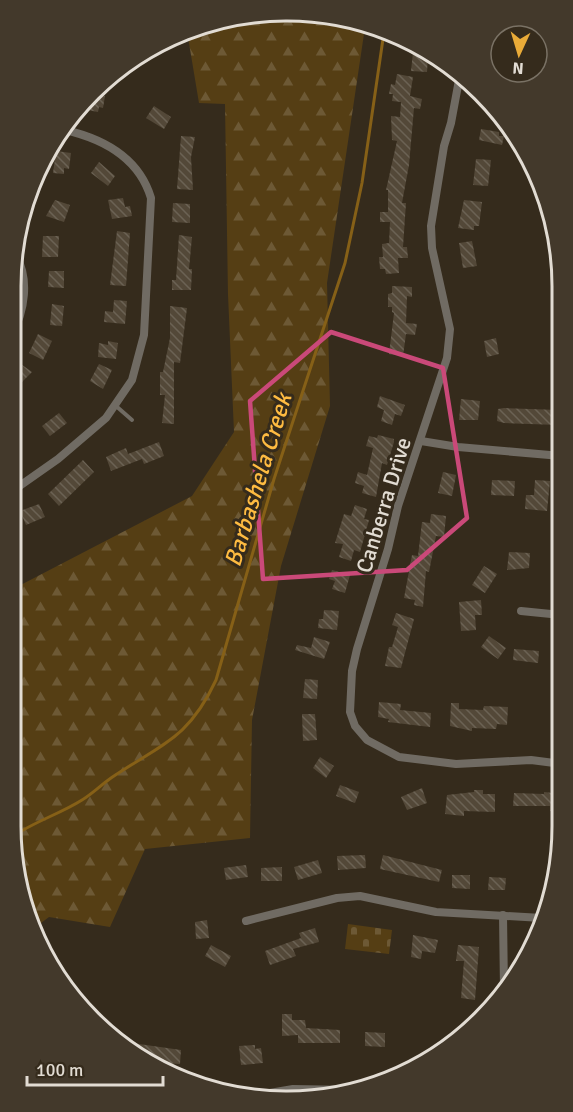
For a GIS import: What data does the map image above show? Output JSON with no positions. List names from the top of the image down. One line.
{"streets":{"street":["Canberra Drive"]},"water":["Barbashela Creek"],"scale_bar":"100 m","north":"bottom"}
